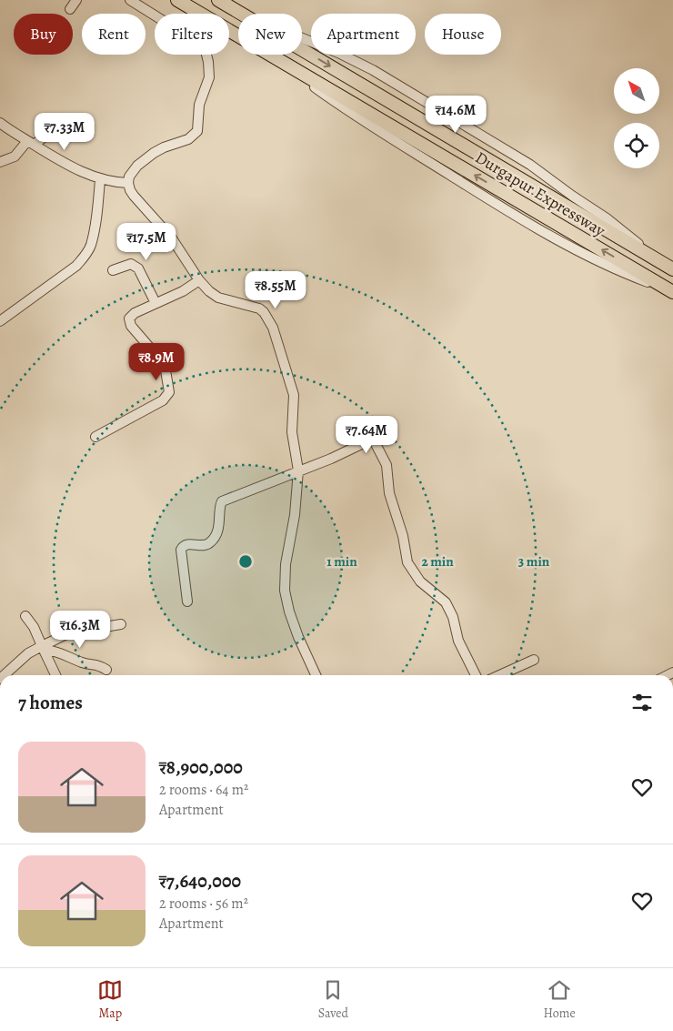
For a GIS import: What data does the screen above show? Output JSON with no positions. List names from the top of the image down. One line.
{"streets":{"highway":["Durgapur Expressway"]},"north":"top left","page":{"chip":["Buy","Rent","Filters","New","Apartment","House"],"price":["₹14.6M","₹7.33M","₹17.5M","₹8.55M","₹8.9M","₹7.64M","₹16.3M"],"heading":"7 homes","list":[{"name":"₹8,900,000","note":"2 rooms · 64 m² · Apartment"},{"name":"₹7,640,000","note":"2 rooms · 56 m² · Apartment"}],"tabs":["Map","Saved","Home"]},"rings":["1 min","2 min","3 min"]}
